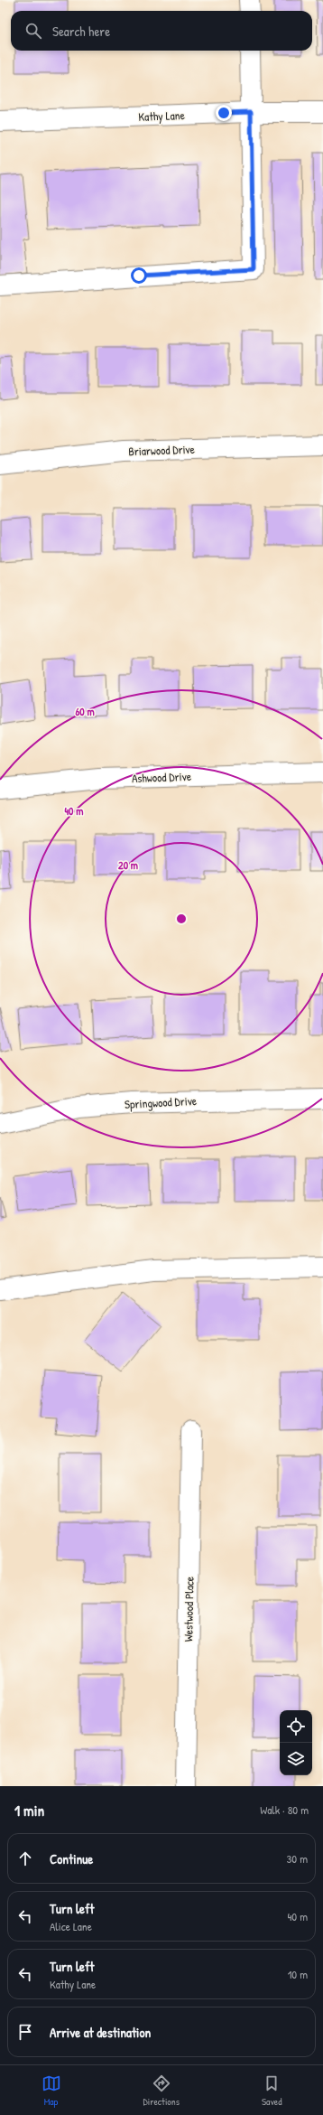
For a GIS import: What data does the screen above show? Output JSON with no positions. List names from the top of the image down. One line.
{"streets":{"street":["Kathy Lane","Briarwood Drive","Ashwood Drive","Springwood Drive","Westwood Place"]},"page":{"search":"Search here","heading":["1 min","Walk · 80 m"],"list":[["Continue","30 m"],["Turn left","Alice Lane","40 m"],["Turn left","Kathy Lane","10 m"],"Arrive at destination"],"nav":["Map","Directions","Saved"]},"rings":["60 m","40 m","20 m"]}
